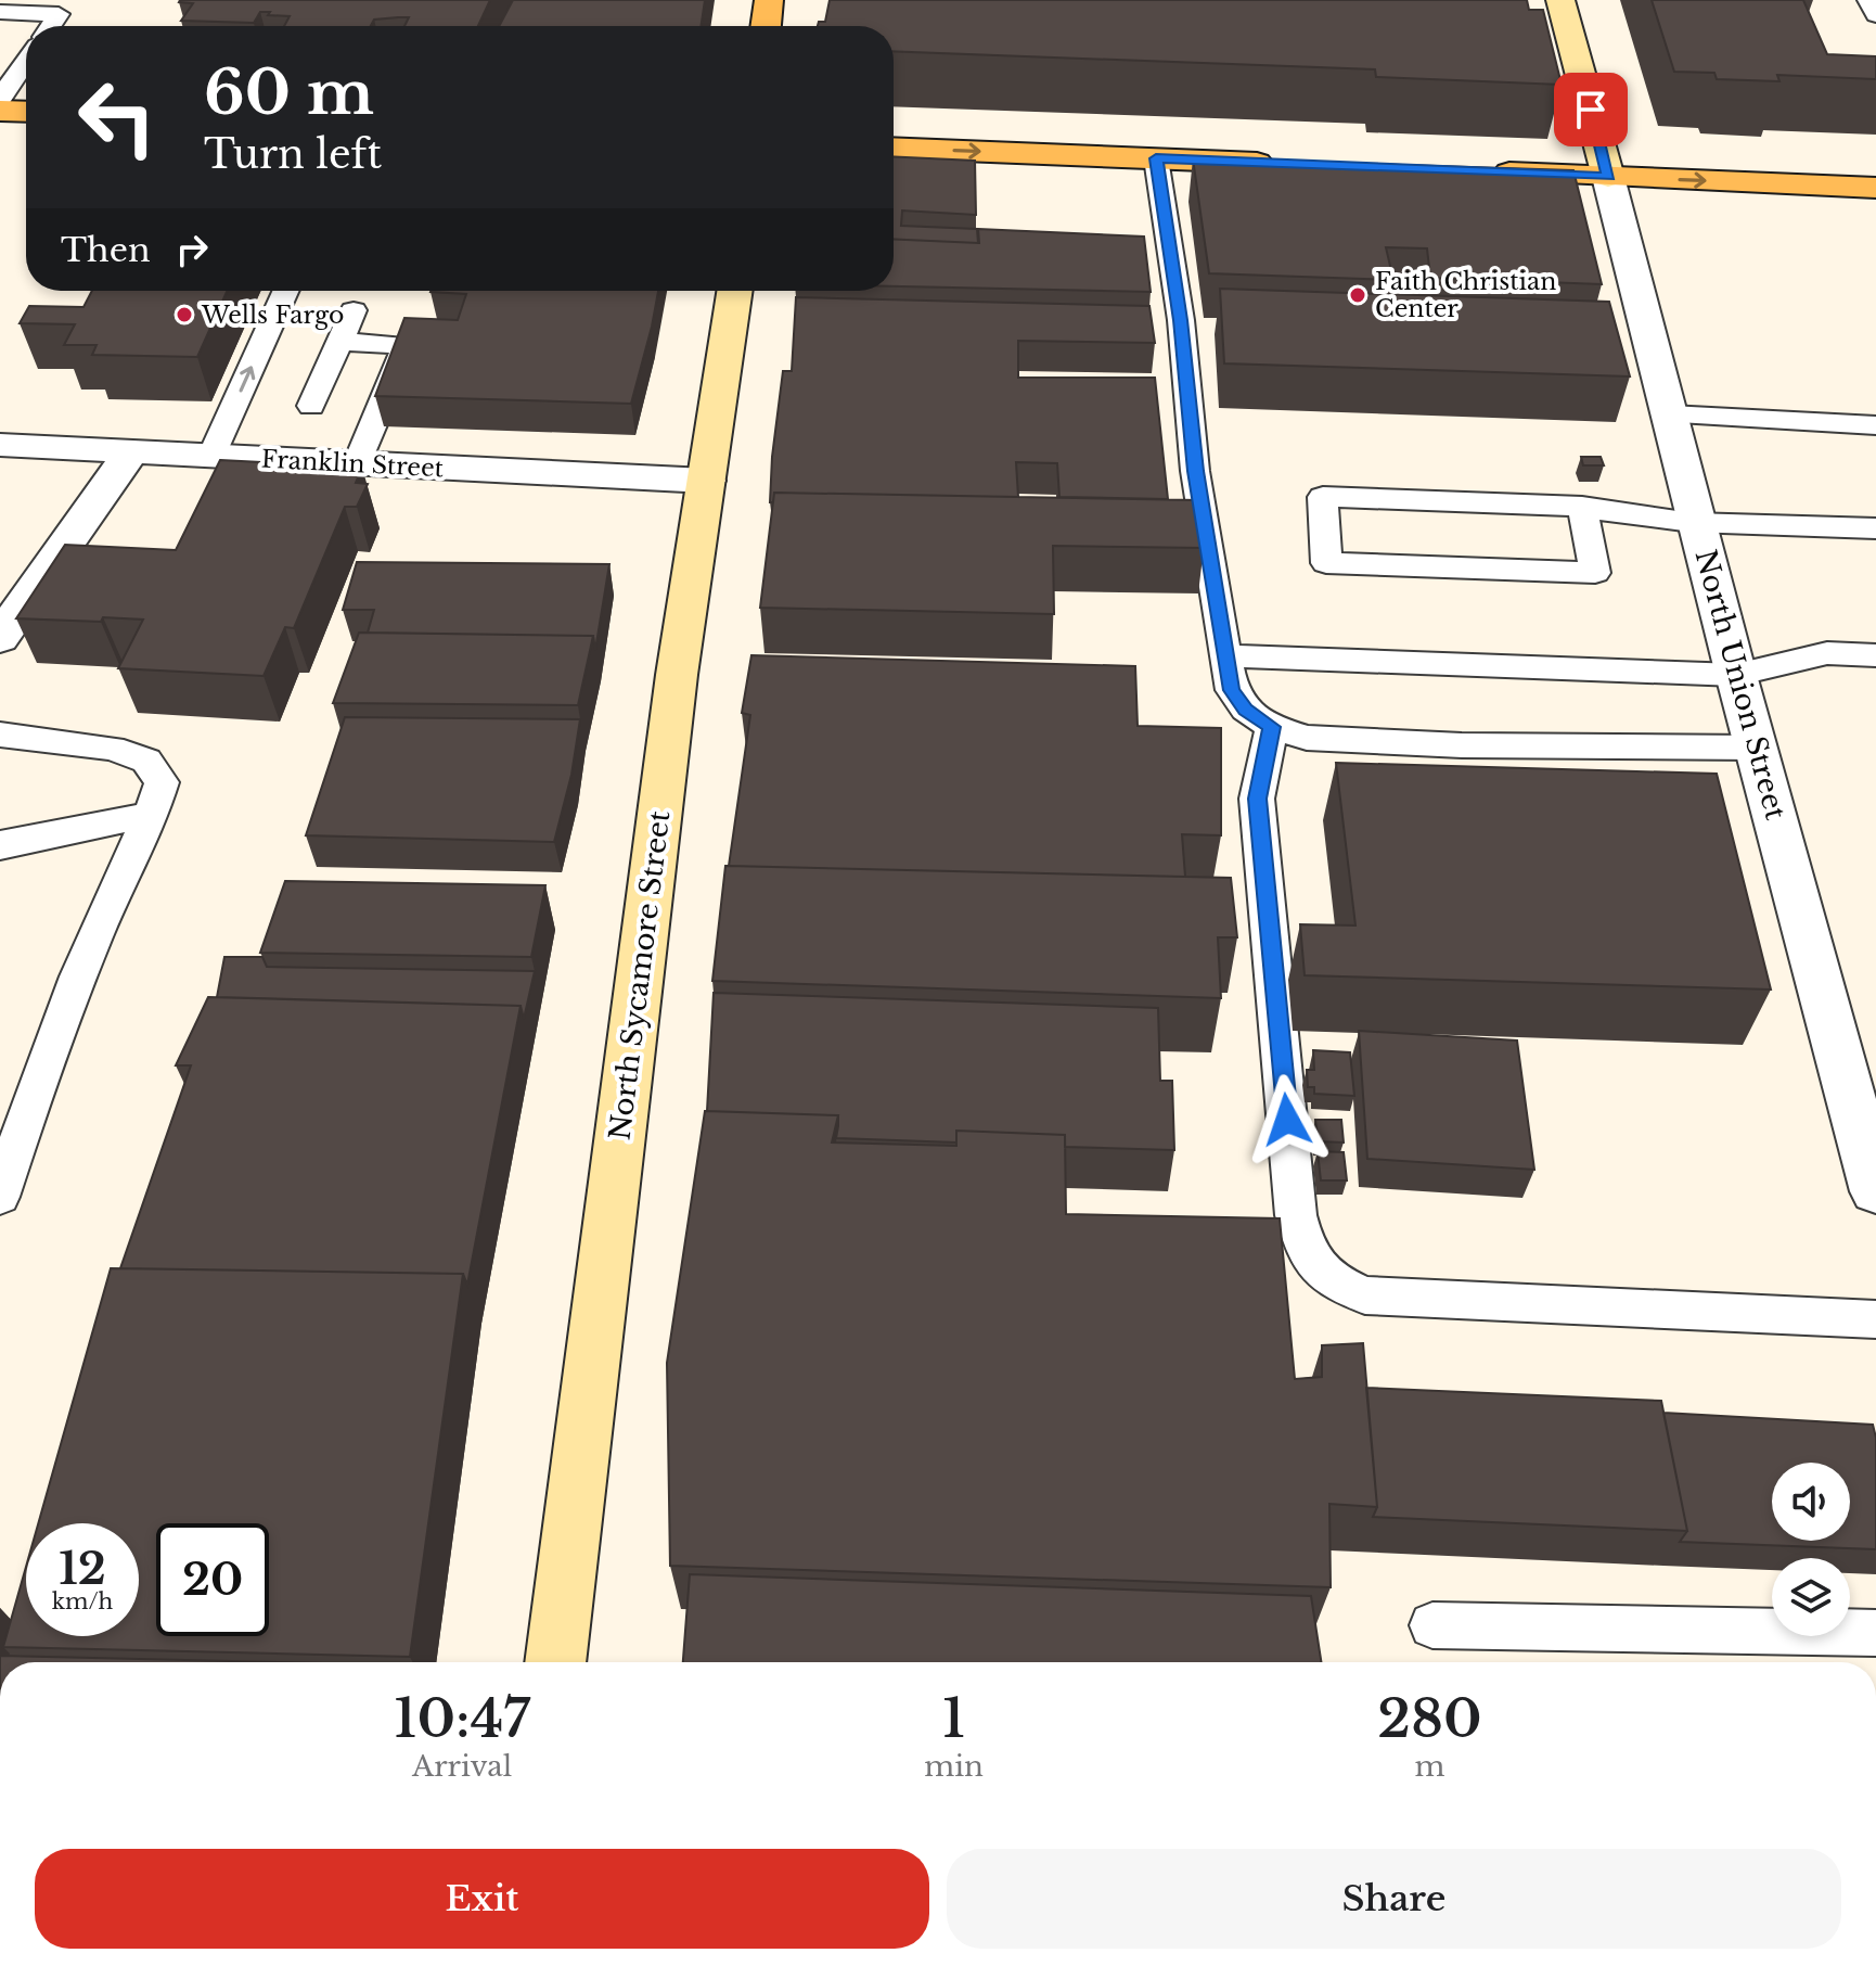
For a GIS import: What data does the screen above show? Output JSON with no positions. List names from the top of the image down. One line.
{"streets":{"street":["Franklin Street","North Union Street","North Sycamore Street"]},"crossings":[["Franklin Street","North Sycamore Street"]],"places":["Faith Christian Center","Wells Fargo"],"page":{"turn":["60 m","Turn left"],"then":"Then","speed":"12 km/h","limit":"20","eta":["10:47","Arrival","1","min","280","m"],"buttons":["Exit","Share"]}}
